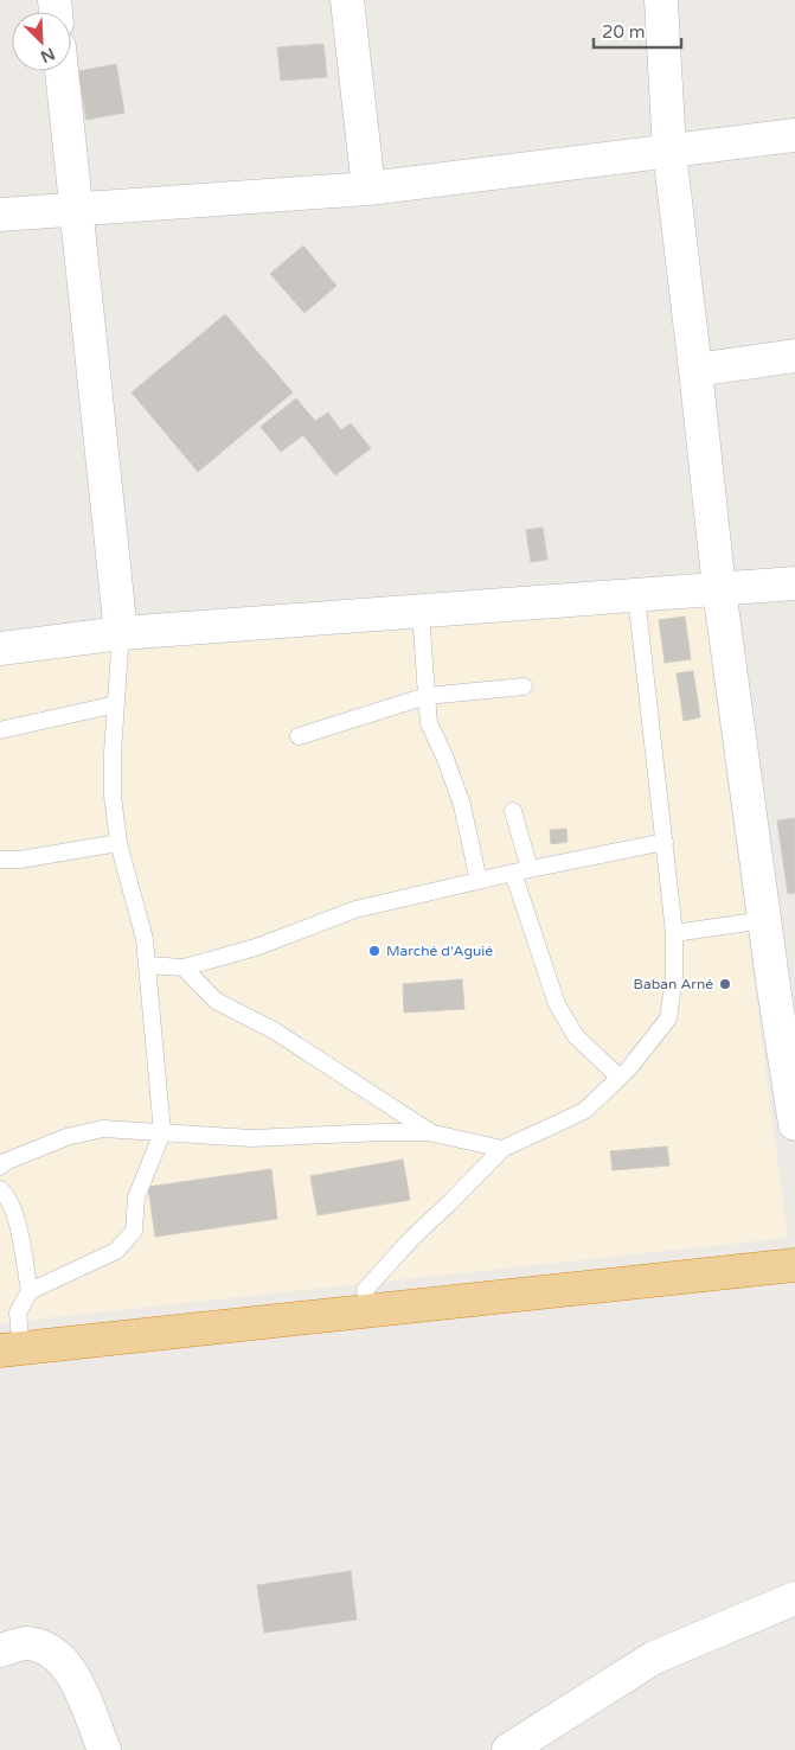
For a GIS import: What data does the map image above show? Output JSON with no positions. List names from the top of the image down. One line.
{"places":["Marché d'Aguié","Baban Arné"],"scale_bar":"20 m","north":"bottom right"}
